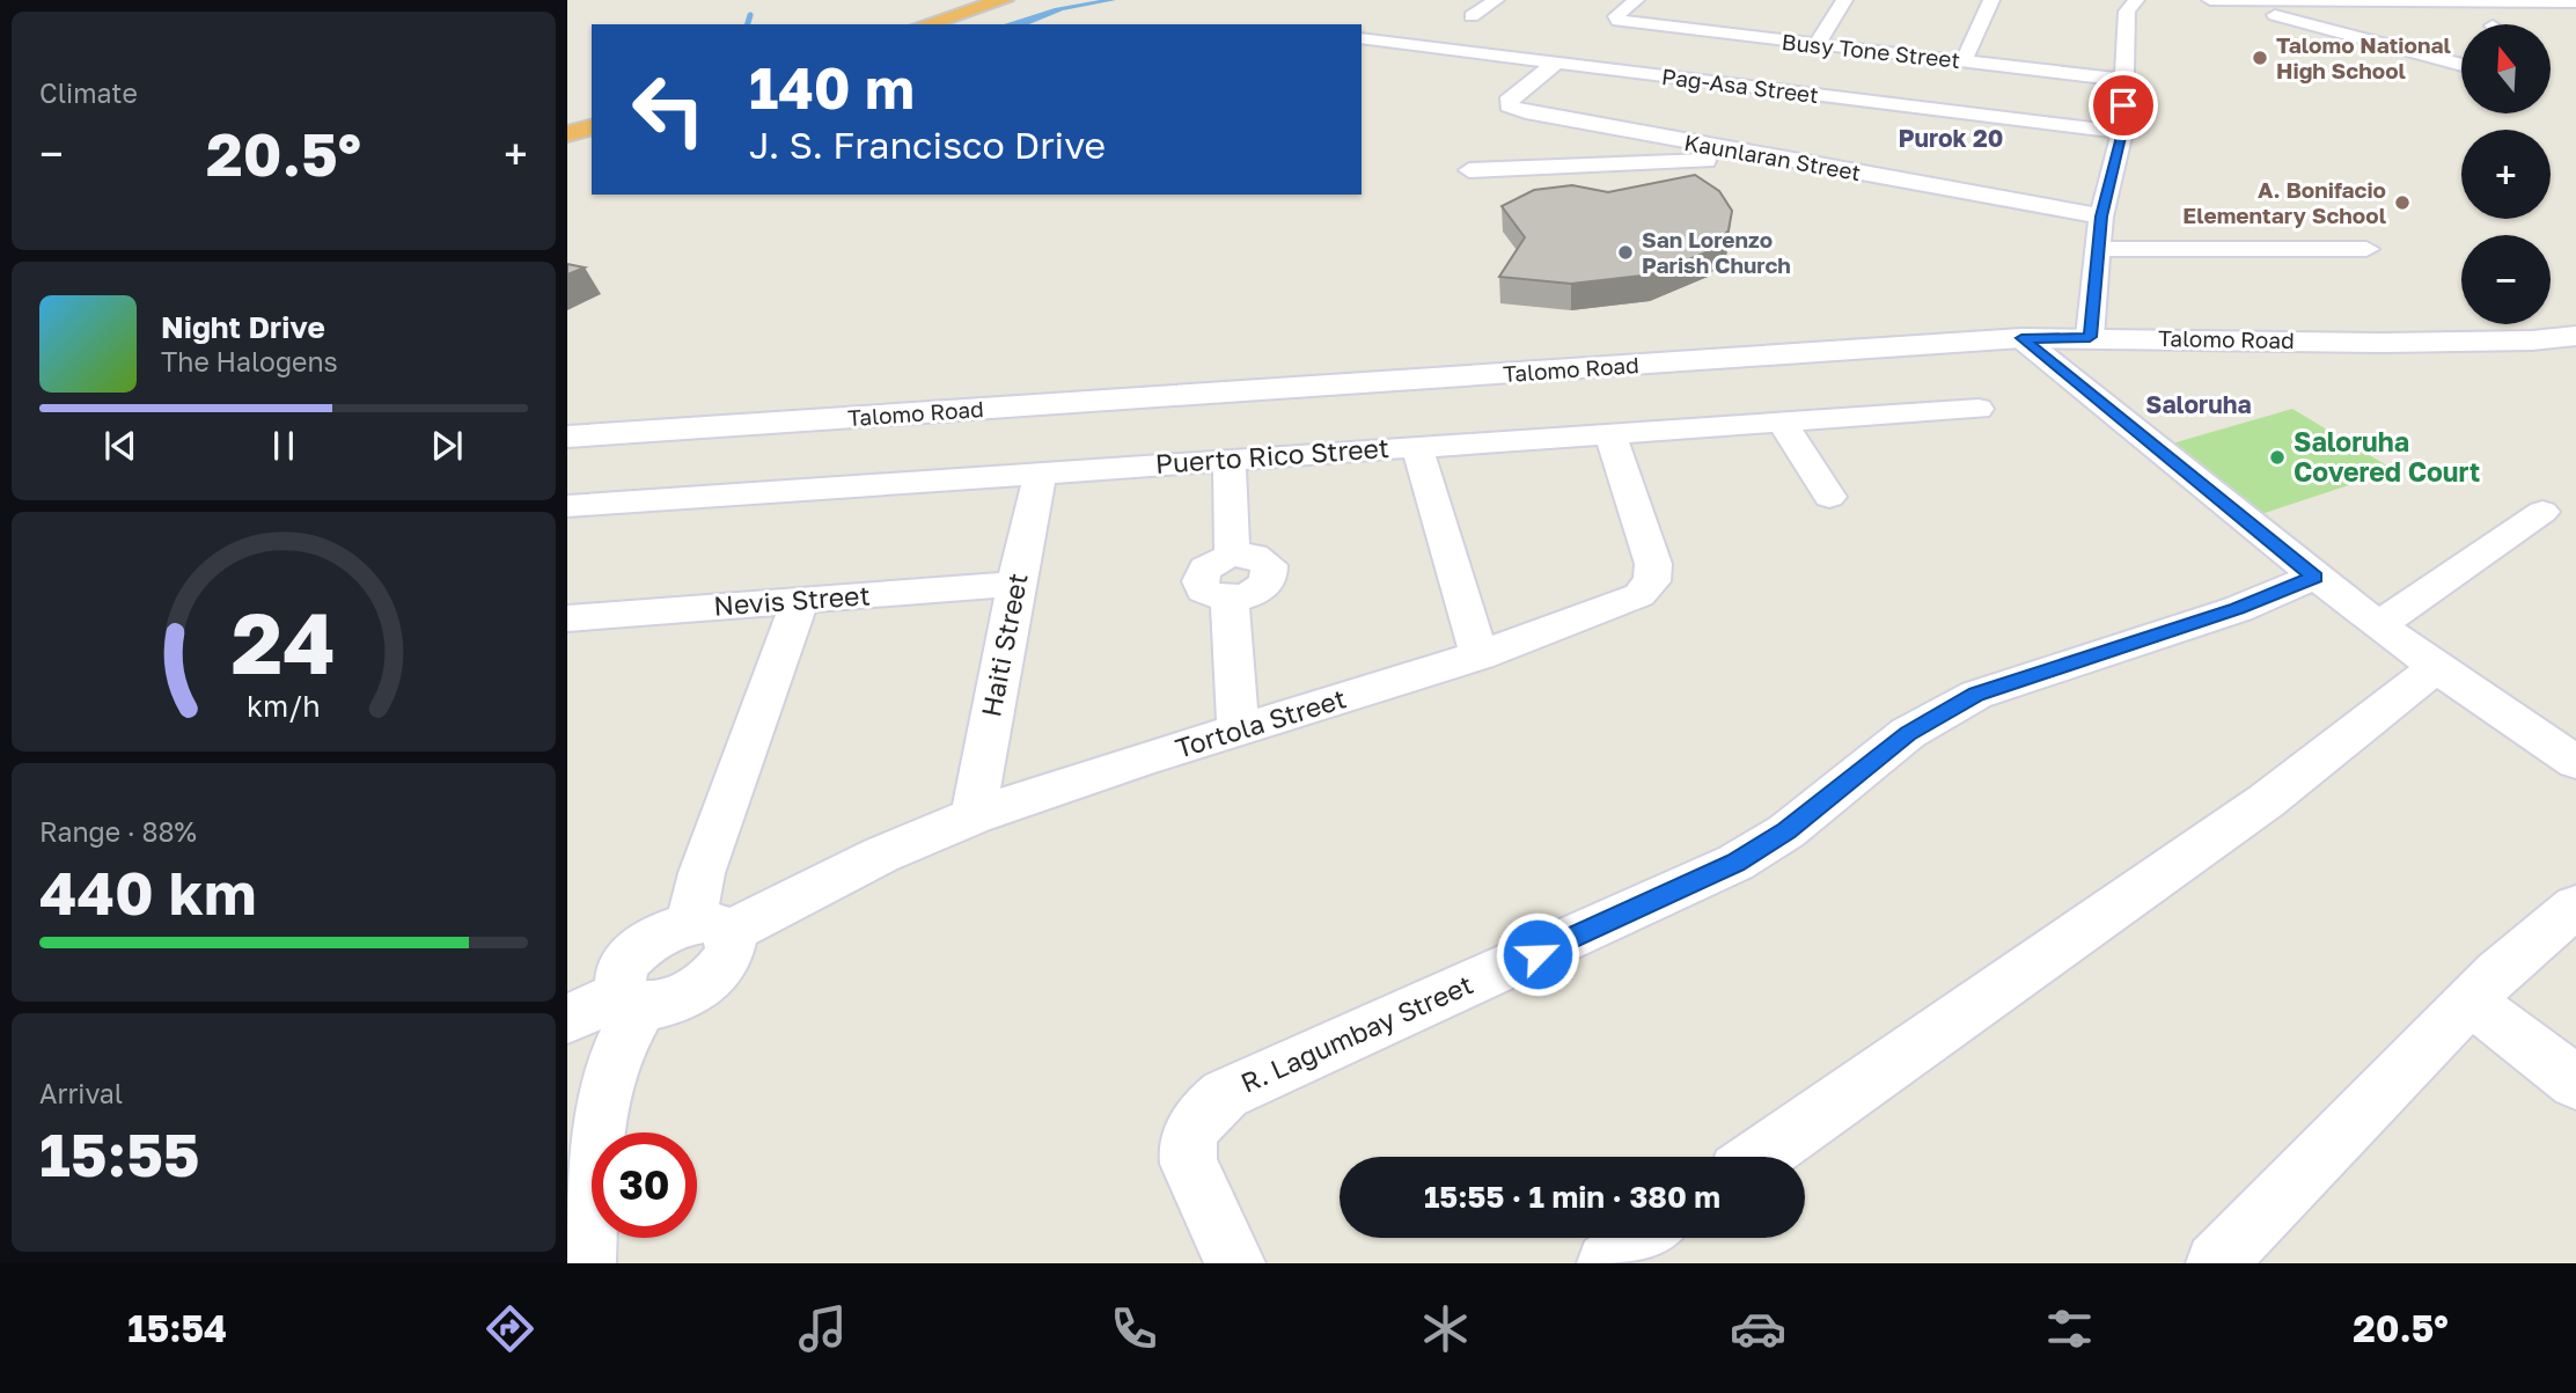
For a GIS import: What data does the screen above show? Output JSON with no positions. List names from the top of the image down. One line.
{"streets":{"street":["Busy Tone Street","Pag-Asa Street","Kaunlaran Street","Talomo Road","Puerto Rico Street","Nevis Street","Haiti Street","Tortola Street","R. Lagumbay Street"]},"crossings":[["Pag-Asa Street","Kaunlaran Street"],["Puerto Rico Street","Haiti Street"],["Puerto Rico Street","Tortola Street"],["Nevis Street","Haiti Street"],["Haiti Street","Tortola Street"]],"districts":["Purok 20","Saloruha"],"places":["Talomo National High School","A. Bonifacio Elementary School","San Lorenzo Parish Church","Saloruha Covered Court"],"north":"top","page":{"tile":["Climate",["Range · 88%","440 km"],["Arrival","15:55"]],"map_buttons":["+","−"],"turn":["140 m","J. S. Francisco Drive"],"heat":["−","20.5°","+"],"song":["Night Drive","The Halogens"],"limit":"30","trip":"15:55 · 1 min · 380 m","tabs":["15:54","20.5°"],"gauge":["24","km/h"]}}
